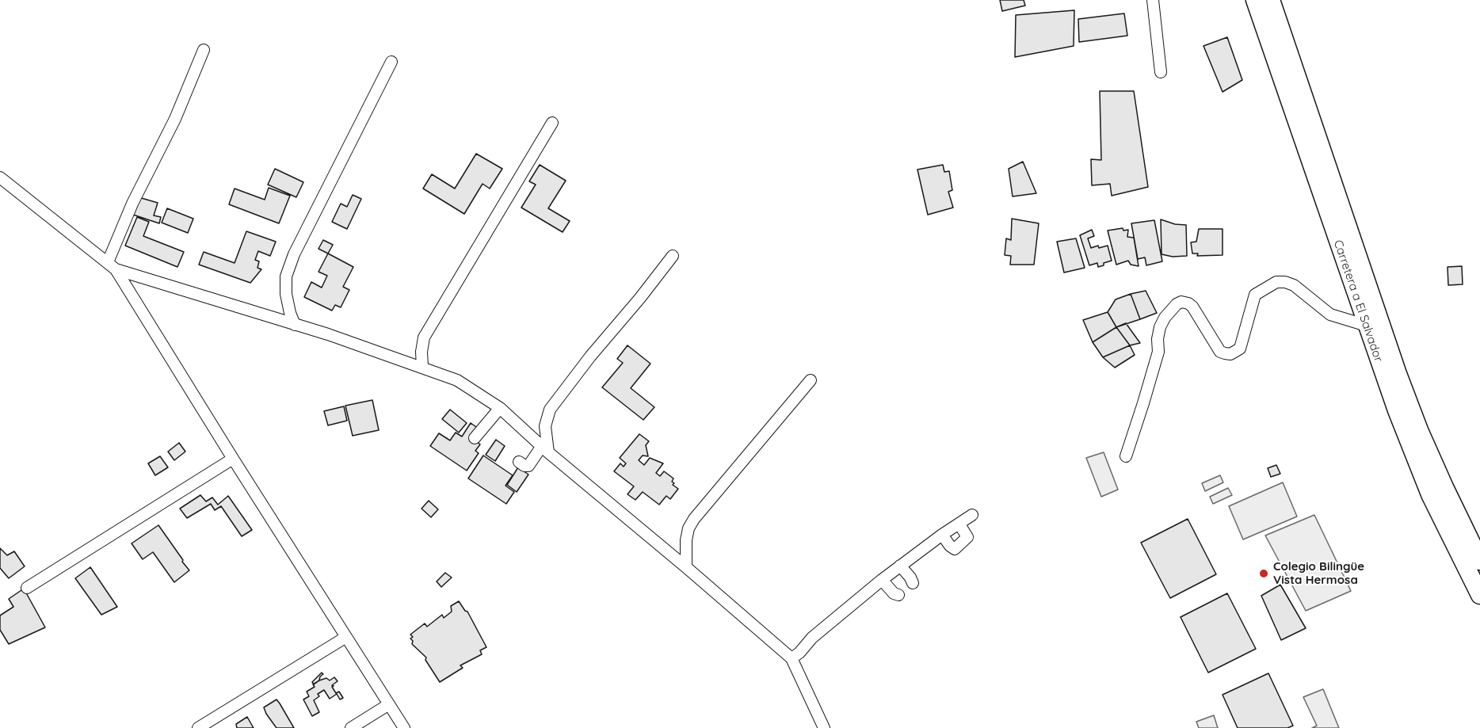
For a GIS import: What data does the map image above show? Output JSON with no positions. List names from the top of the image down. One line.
{"streets":{"highway":["Carretera a El Salvador"]},"places":["Colegio Bilingüe Vista Hermosa"]}
